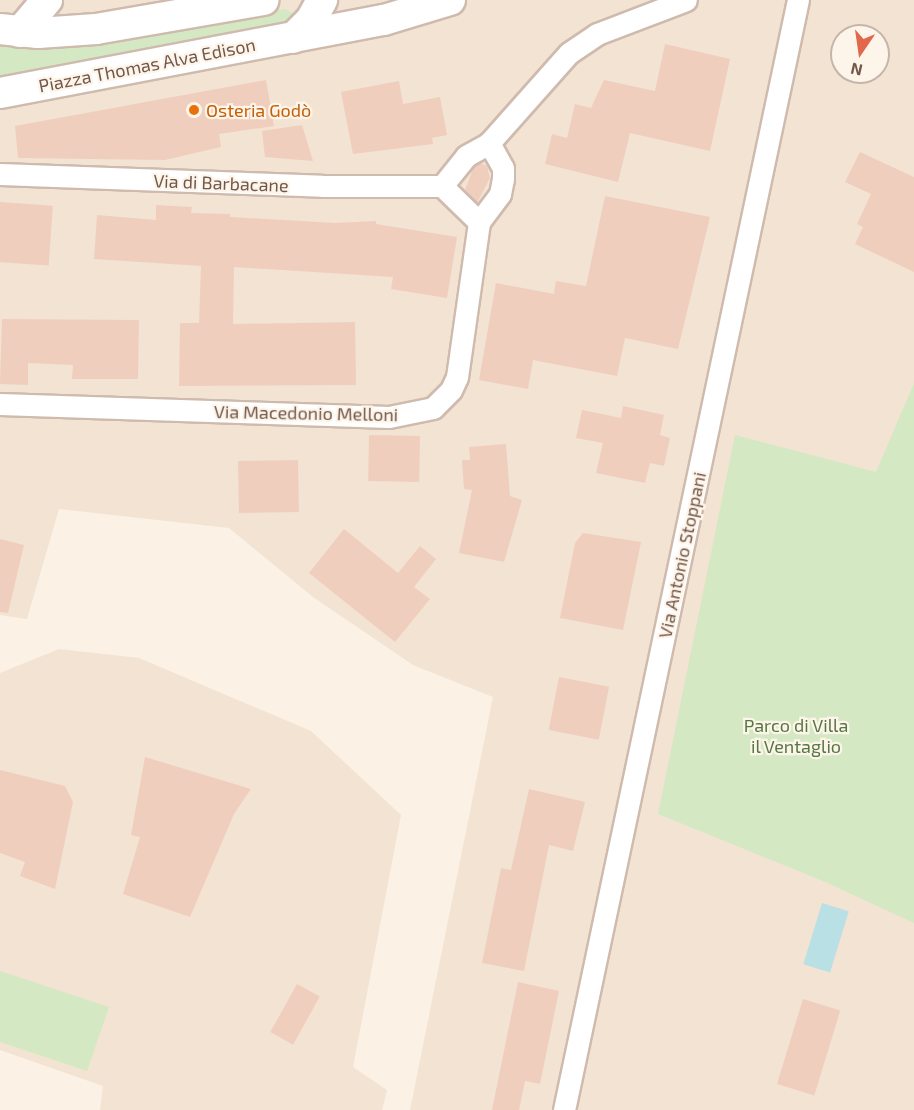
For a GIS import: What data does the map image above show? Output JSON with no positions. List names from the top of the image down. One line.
{"streets":{"main road":["Piazza Thomas Alva Edison"],"street":["Via di Barbacane","Via Macedonio Melloni","Via Antonio Stoppani"]},"parks":["Parco di Villa il Ventaglio"],"places":["Osteria Godò"],"north":"bottom"}
